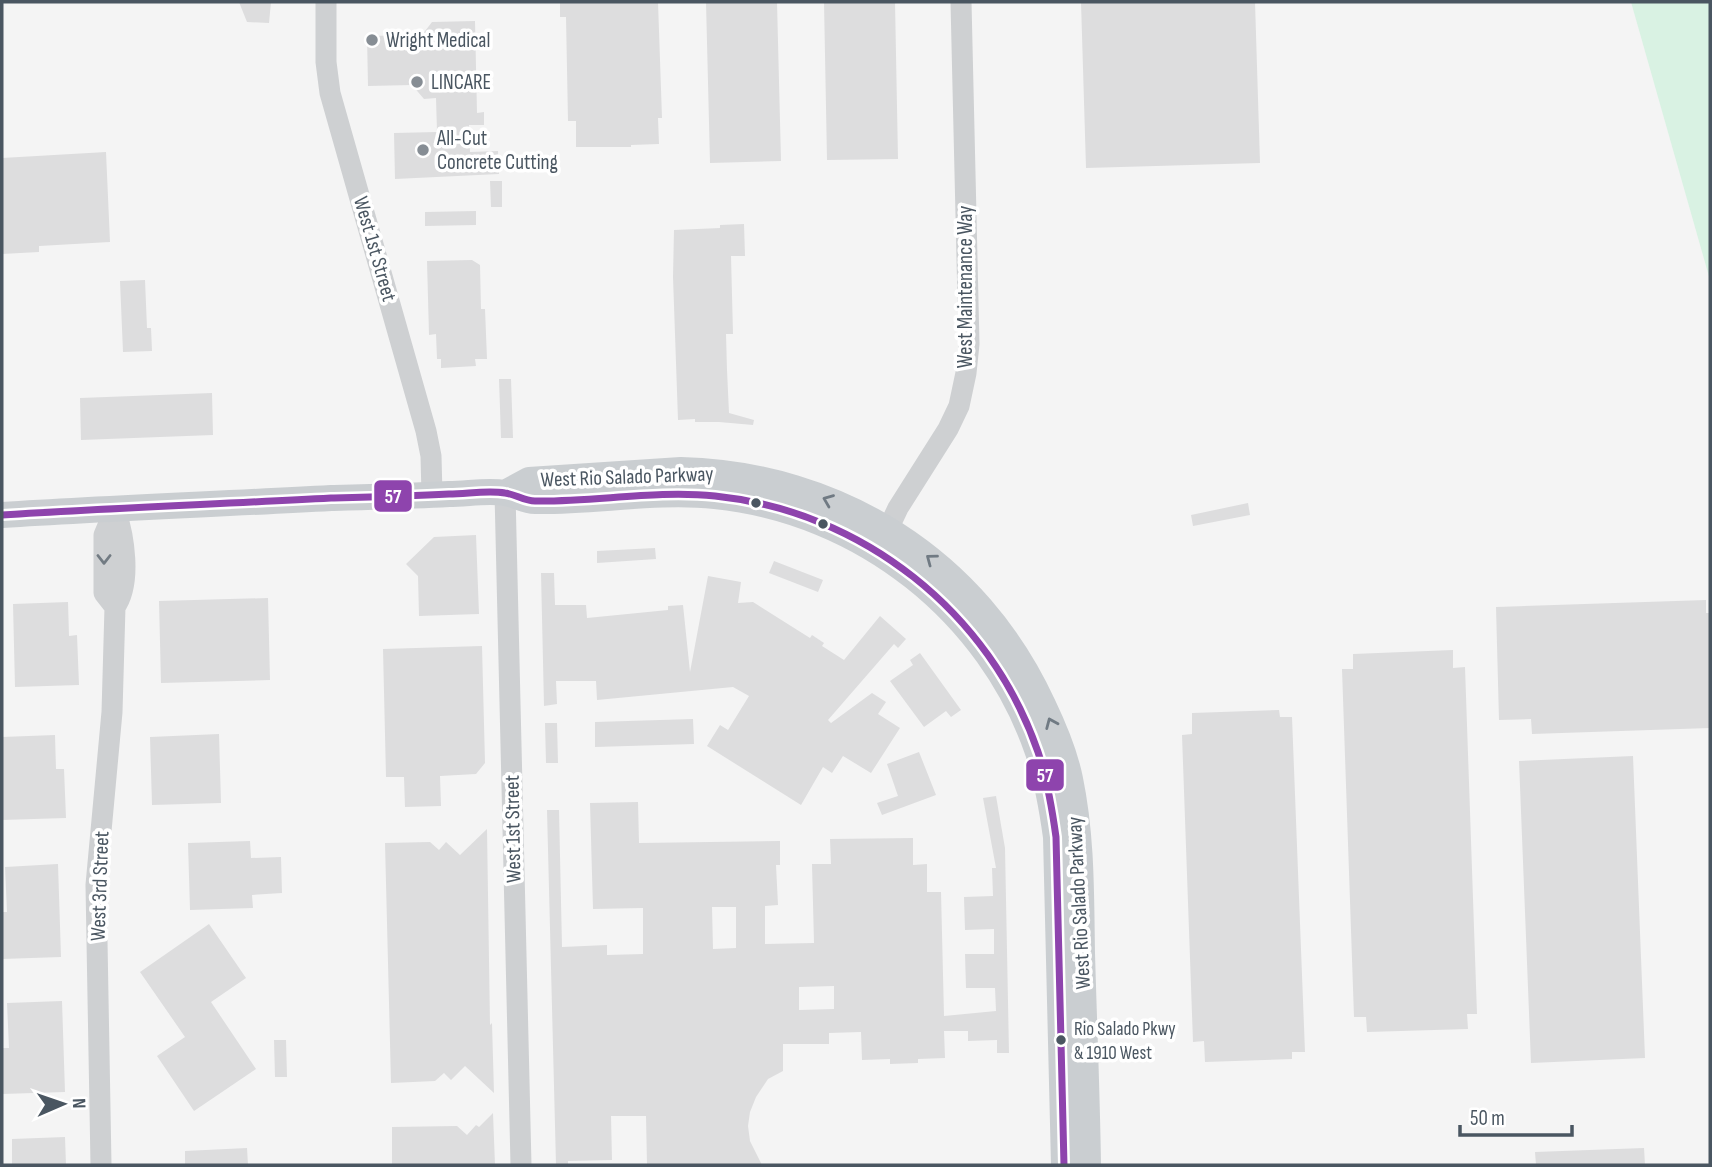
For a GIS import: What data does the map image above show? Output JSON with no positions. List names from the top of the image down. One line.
{"streets":{"main road":["West Rio Salado Parkway"],"street":["West 1st Street","West Maintenance Way","West 3rd Street"]},"crossings":[["West 1st Street","West Rio Salado Parkway"],["West Maintenance Way","West Rio Salado Parkway"],["West Rio Salado Parkway","West 3rd Street"]],"places":["Wright Medical","LINCARE","All-Cut Concrete Cutting","Rio Salado Pkwy & 1910 West"],"lines":["transit line 57"],"scale_bar":"50 m","north":"right"}
